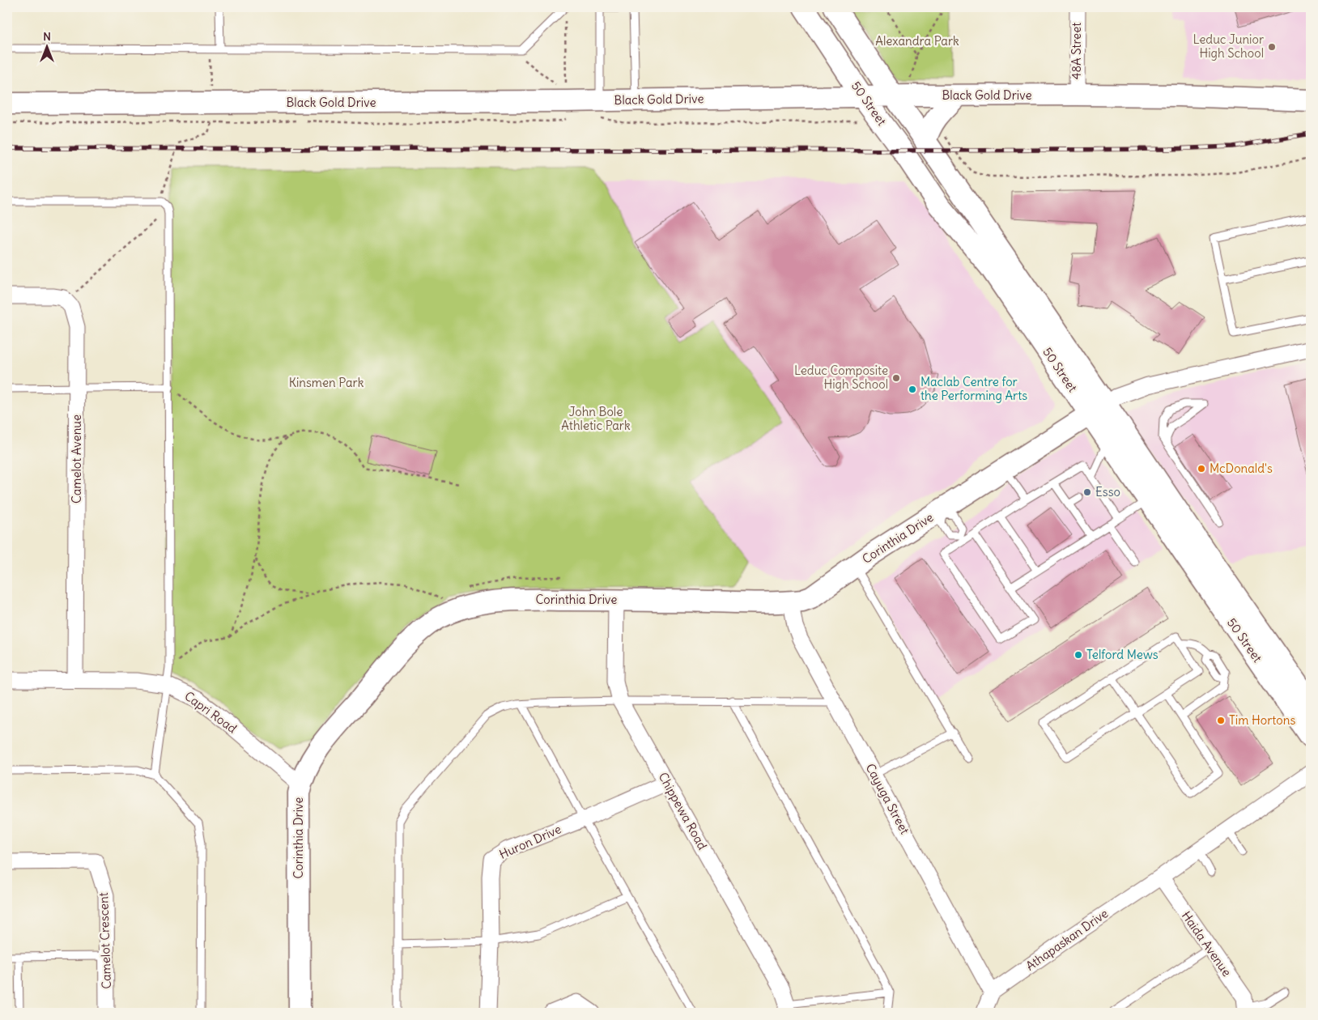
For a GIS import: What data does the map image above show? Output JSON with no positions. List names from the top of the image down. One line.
{"streets":{"main road":["Black Gold Drive","50 Street","Corinthia Drive"],"street":["48A Street","Camelot Avenue","Capri Road","Cayuga Street","Chippewa Road","Huron Drive","Athapaskan Drive","Camelot Crescent","Haida Avenue"]},"crossings":[["48A Street","Black Gold Drive"],["Black Gold Drive","50 Street"],["50 Street","Corinthia Drive"],["Camelot Avenue","Capri Road"],["Corinthia Drive","Capri Road"],["Corinthia Drive","Cayuga Street"],["Corinthia Drive","Chippewa Road"],["Cayuga Street","Athapaskan Drive"],["Chippewa Road","Huron Drive"],["Athapaskan Drive","Haida Avenue"]],"parks":["Alexandra Park","Kinsmen Park","John Bole Athletic Park"],"places":["Leduc Junior High School","Leduc Composite High School","Maclab Centre for the Performing Arts","McDonald's","Esso","Telford Mews","Tim Hortons"],"north":"top"}
